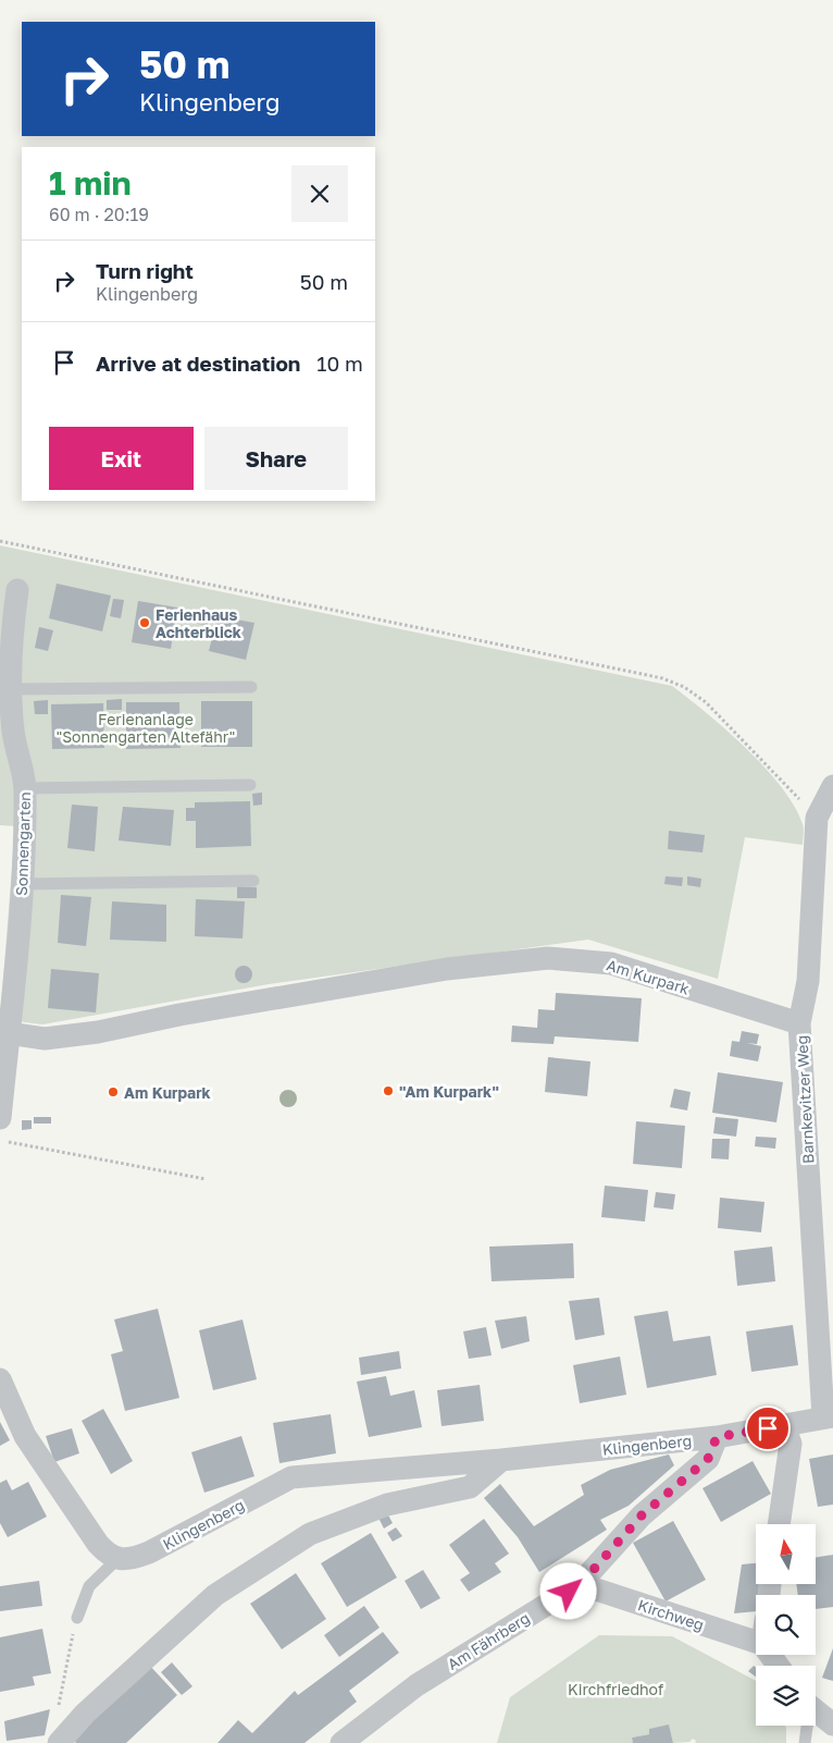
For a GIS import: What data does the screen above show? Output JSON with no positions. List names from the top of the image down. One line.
{"streets":{"street":["Sonnengarten","Am Kurpark","Barnkevitzer Weg","Klingenberg","Kirchweg","Am Fährberg"]},"crossings":[["Sonnengarten","Am Kurpark"],["Am Kurpark","Barnkevitzer Weg"],["Barnkevitzer Weg","Klingenberg"],["Klingenberg","Am Fährberg"],["Kirchweg","Am Fährberg"]],"parks":["Ferienanlage \"Sonnengarten Altefähr\"","Kirchfriedhof"],"places":["Ferienhaus Achterblick","\"Am Kurpark\"","Am Kurpark"],"north":"top","page":{"turn":["50 m","Klingenberg"],"heading":["1 min","60 m · 20:19"],"list":[{"name":"Turn right","note":"Klingenberg","value":"50 m"},{"name":"Arrive at destination","value":"10 m"}],"buttons":["Exit","Share"]}}
